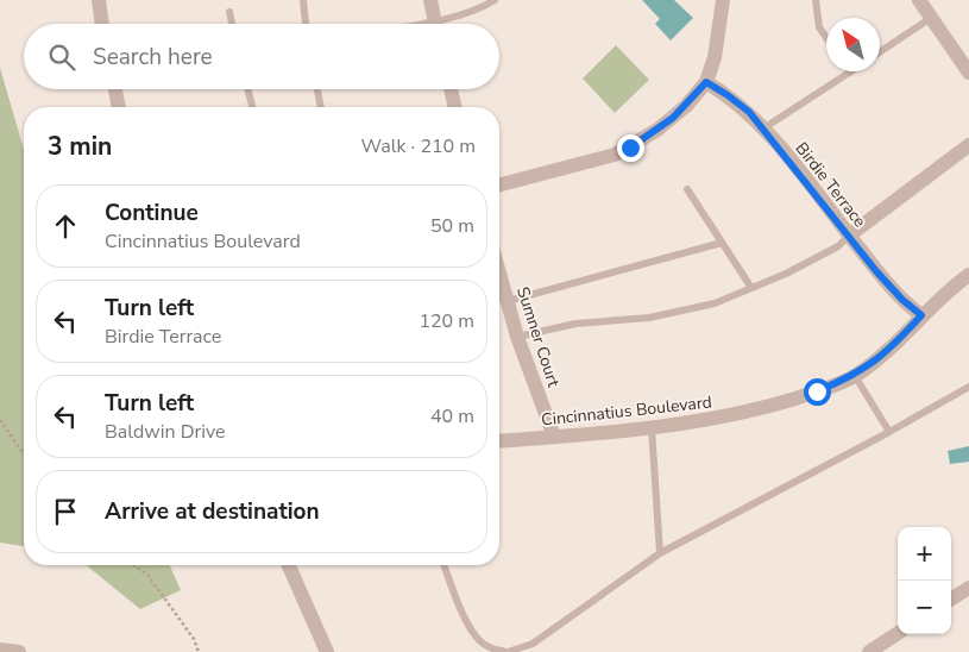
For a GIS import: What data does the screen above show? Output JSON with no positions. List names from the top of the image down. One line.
{"streets":{"street":["Birdie Terrace","Sumner Court","Cincinnatius Boulevard"]},"crossings":[["Birdie Terrace","Cincinnatius Boulevard"],["Sumner Court","Cincinnatius Boulevard"]],"north":"top left","page":{"search":"Search here","heading":["3 min","Walk · 210 m"],"list":[["Continue","Cincinnatius Boulevard","50 m"],["Turn left","Birdie Terrace","120 m"],["Turn left","Baldwin Drive","40 m"],"Arrive at destination"],"map_buttons":["+","−"]}}
